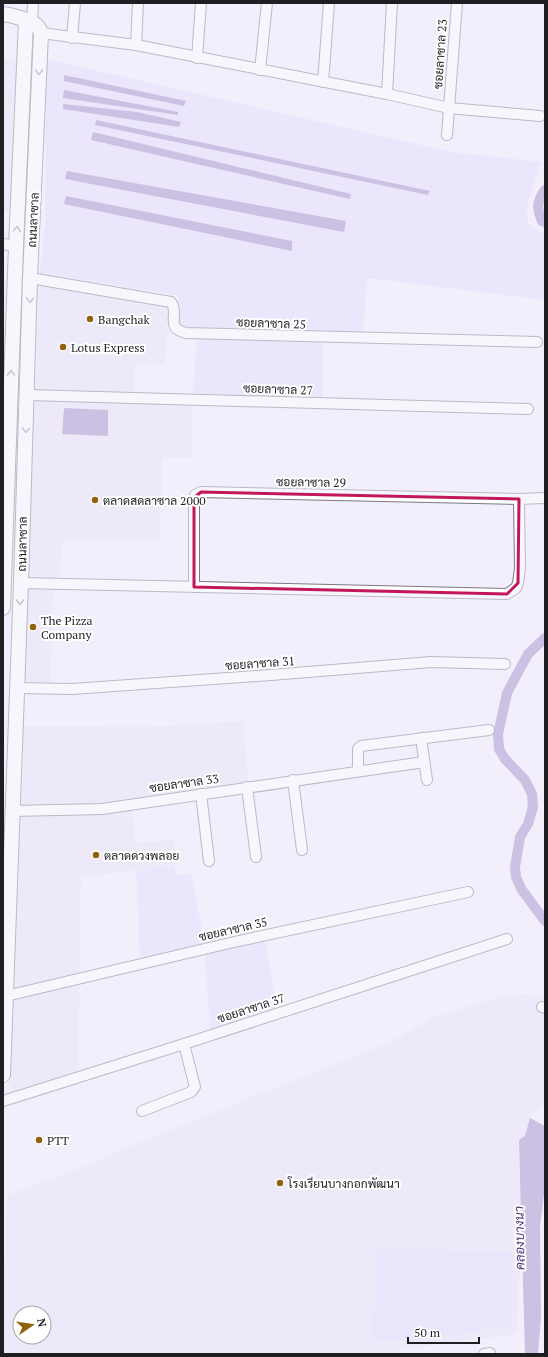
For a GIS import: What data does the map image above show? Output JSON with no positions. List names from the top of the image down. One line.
{"streets":{"street":["ซอยลาซาล 23","ถนนลาซาล","ซอยลาซาล 25","ซอยลาซาล 27","ซอยลาซาล 29","ซอยลาซาล 31","ซอยลาซาล 33","ซอยลาซาล 35","ซอยลาซาล 37"]},"crossings":[["ซอยลาซาล 23","ถนนลาซาล"],["ถนนลาซาล","ซอยลาซาล 25"],["ถนนลาซาล","ซอยลาซาล 27"],["ถนนลาซาล","ซอยลาซาล 31"],["ถนนลาซาล","ซอยลาซาล 33"],["ถนนลาซาล","ซอยลาซาล 35"]],"water":["คลองบางนา"],"places":["Bangchak","Lotus Express","ตลาดสดลาซาล 2000","The Pizza Company","ตลาดดวงพลอย","PTT","โรงเรียนบางกอกพัฒนา"],"scale_bar":"50 m","north":"right"}
